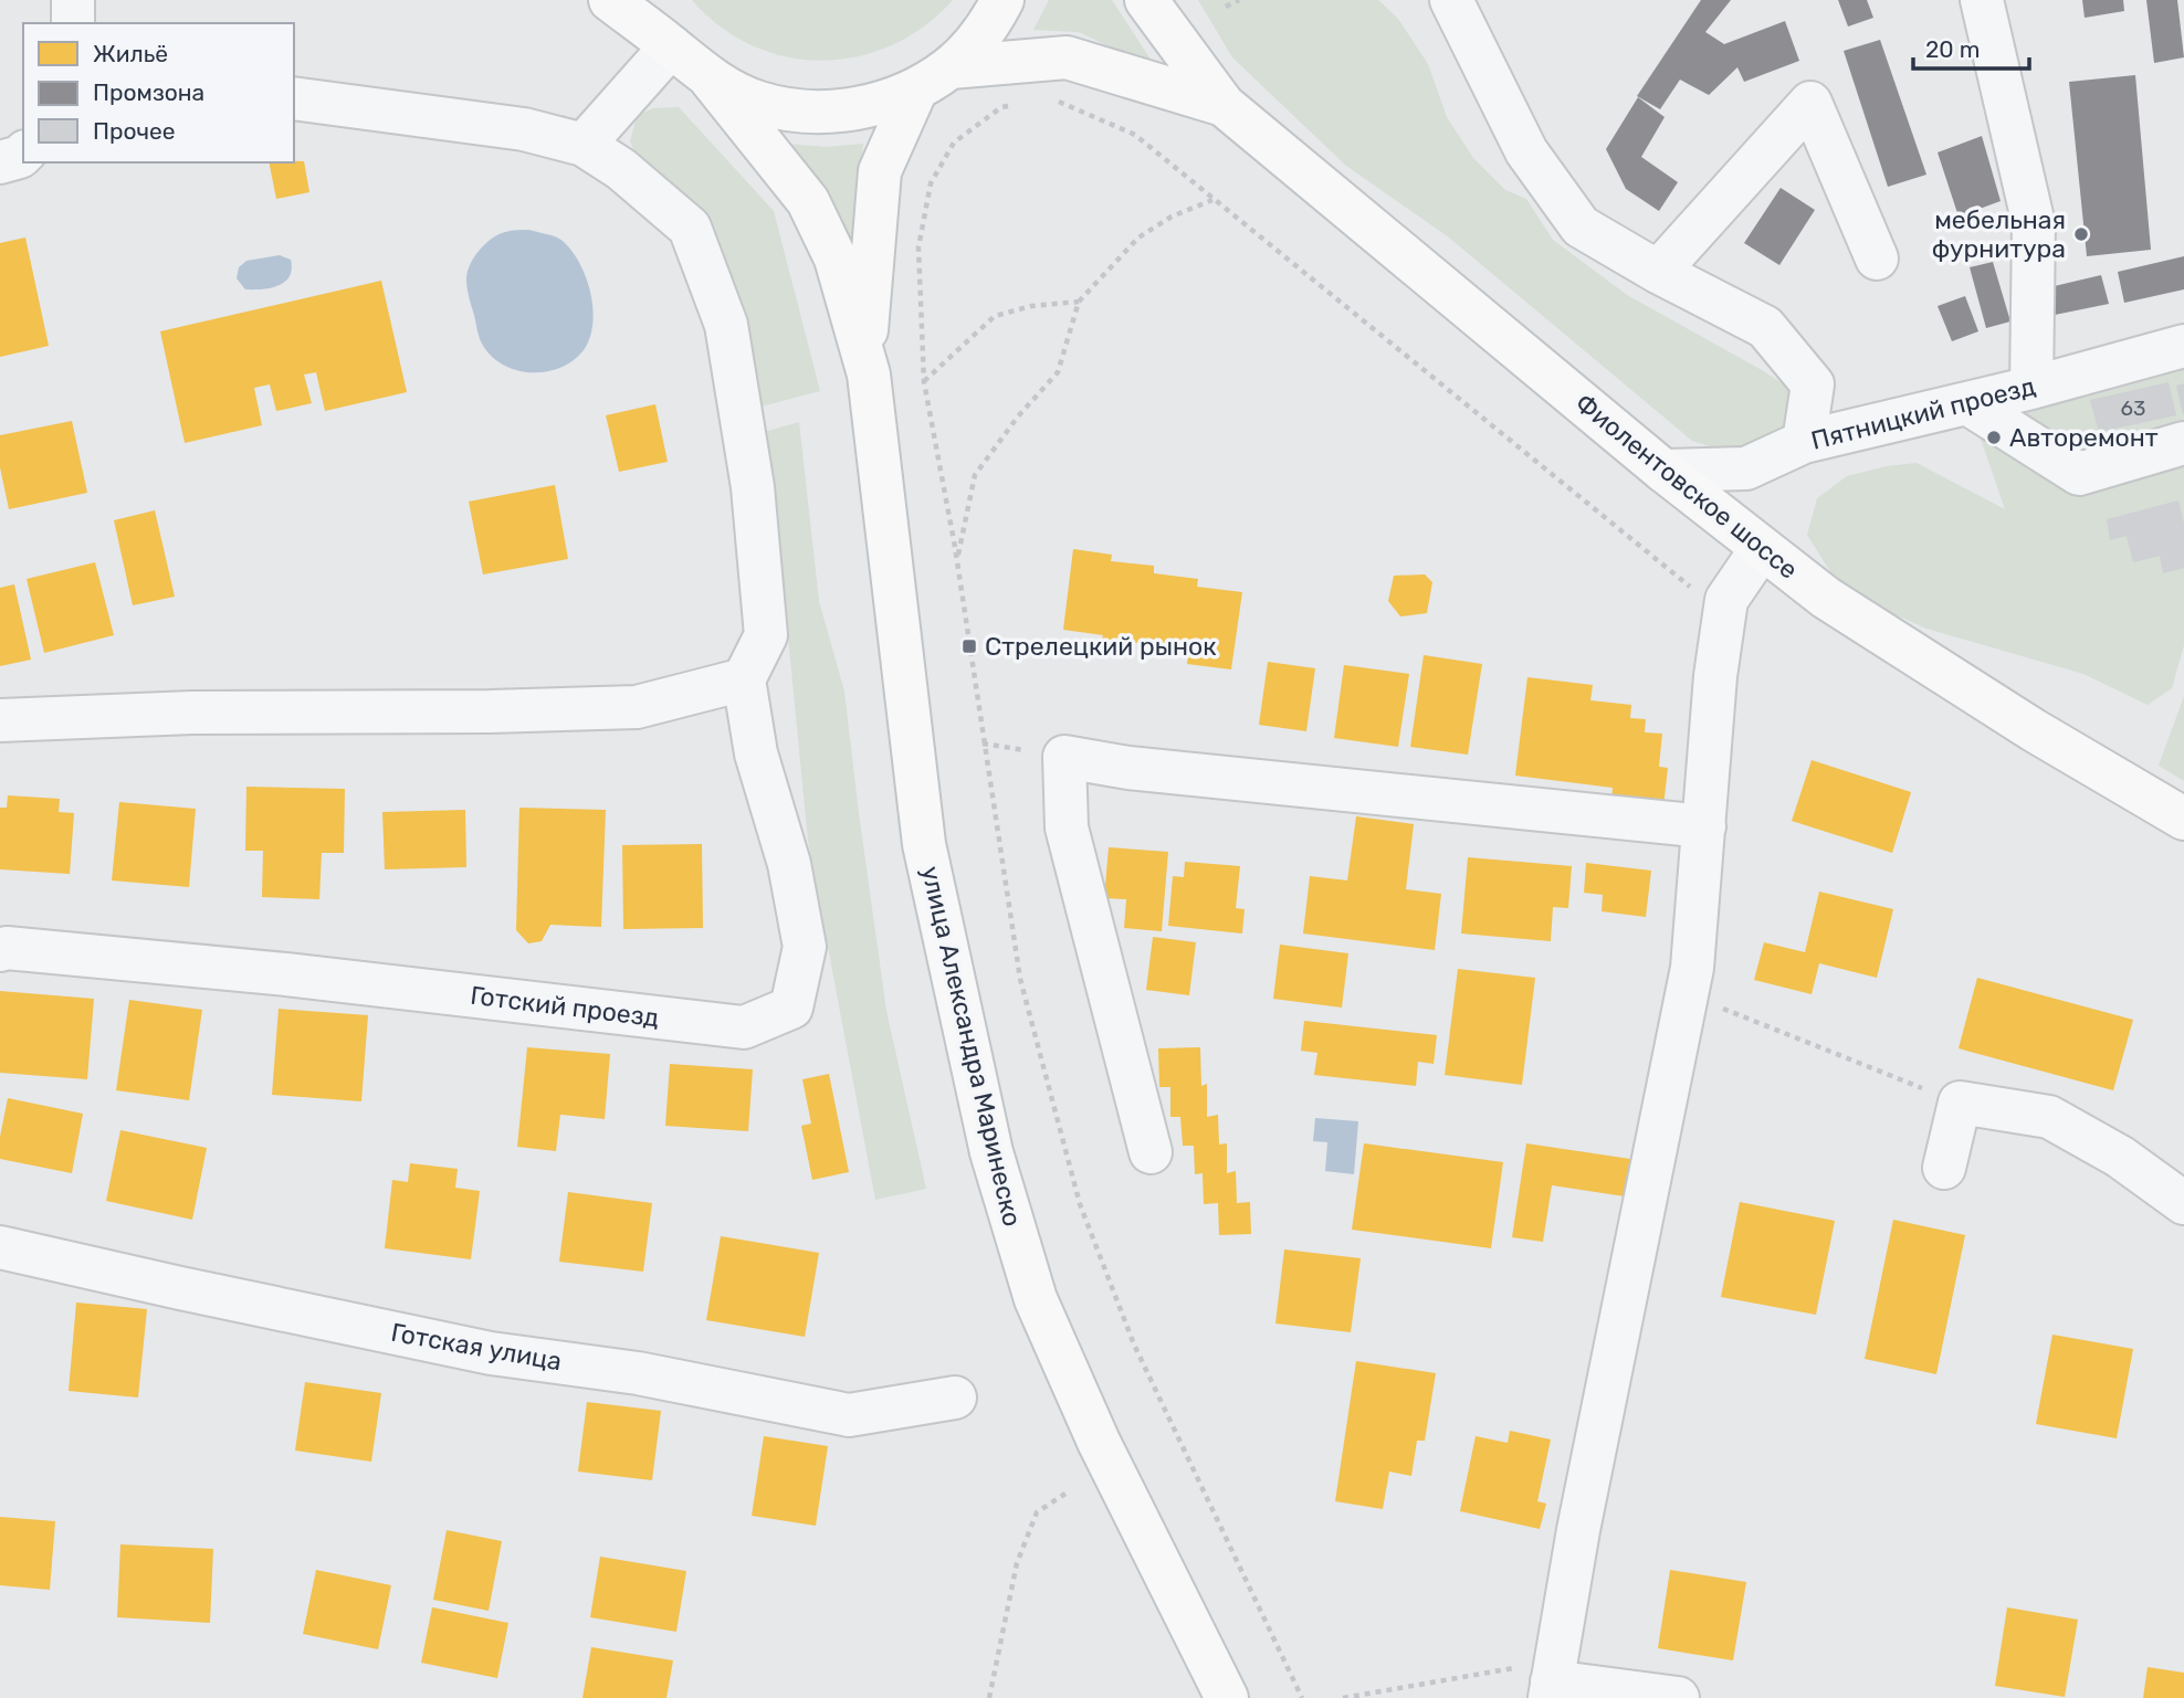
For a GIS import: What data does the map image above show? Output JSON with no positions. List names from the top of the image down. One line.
{"streets":{"main road":["Фиолентовское шоссе","улица Александра Маринеско"],"street":["Пятницкий проезд","Готский проезд","Готская улица"]},"crossings":[["Пятницкий проезд","Фиолентовское шоссе"],["Фиолентовское шоссе","улица Александра Маринеско"]],"places":{"other":["мебельная фурнитура","Авторемонт"],"transit":["Стрелецкий рынок"]},"house_numbers":["63"],"legend":["Жильё","Промзона","Прочее"],"scale_bar":"20 m"}
